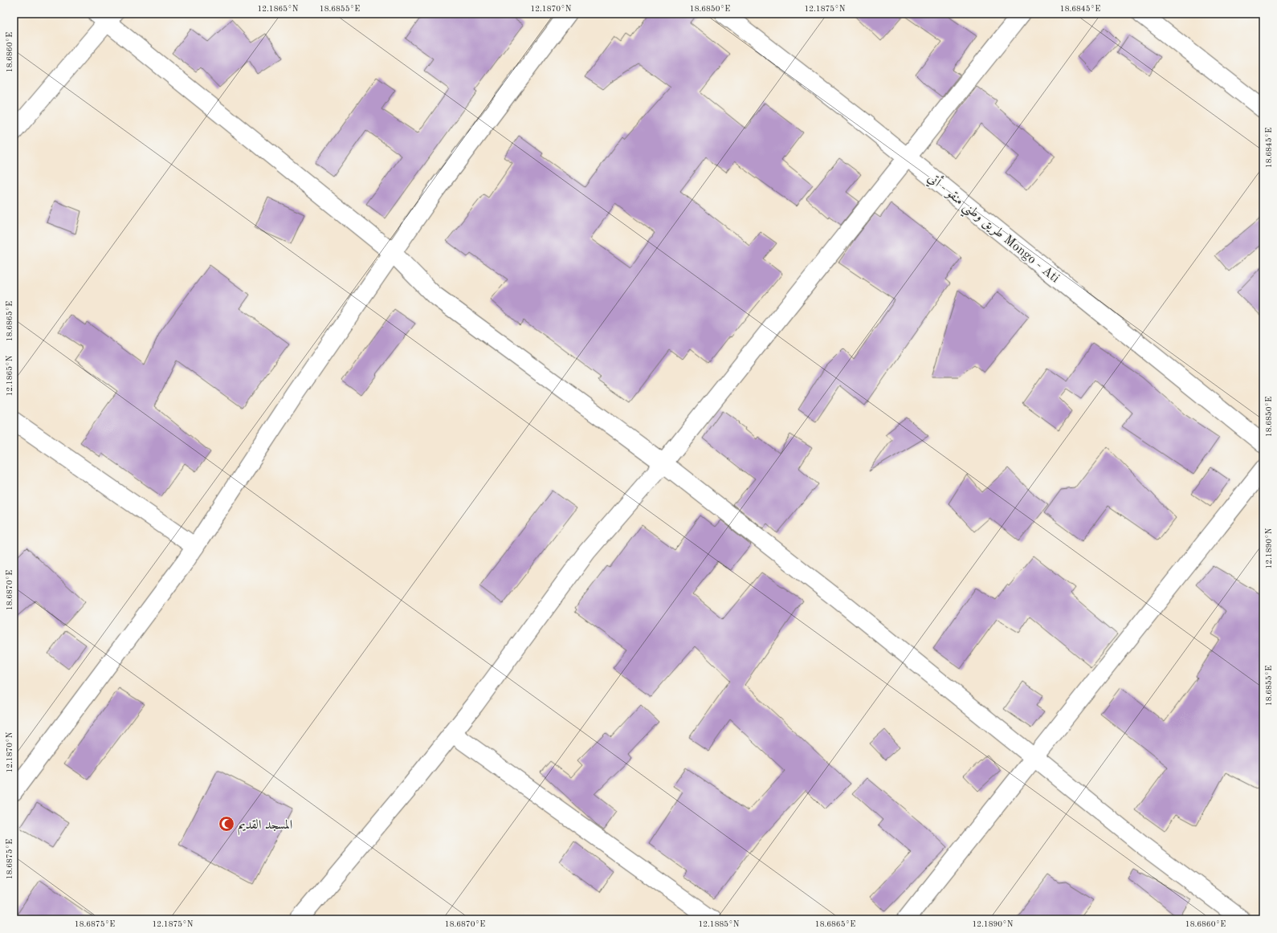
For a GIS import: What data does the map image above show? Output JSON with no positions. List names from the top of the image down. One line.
{"streets":{"street":["طريق وطني منقو - أتي Mongo - Ati"]},"places":{"mosque":["المسجد القديم"]},"coordinates":["12.1865°N","18.6855°E","12.1870°N","18.6850°E","12.1875°N","18.6845°E","18.6860°E","18.6865°E","12.1890°N","18.6870°E","18.6875°E","12.1885°N"]}
